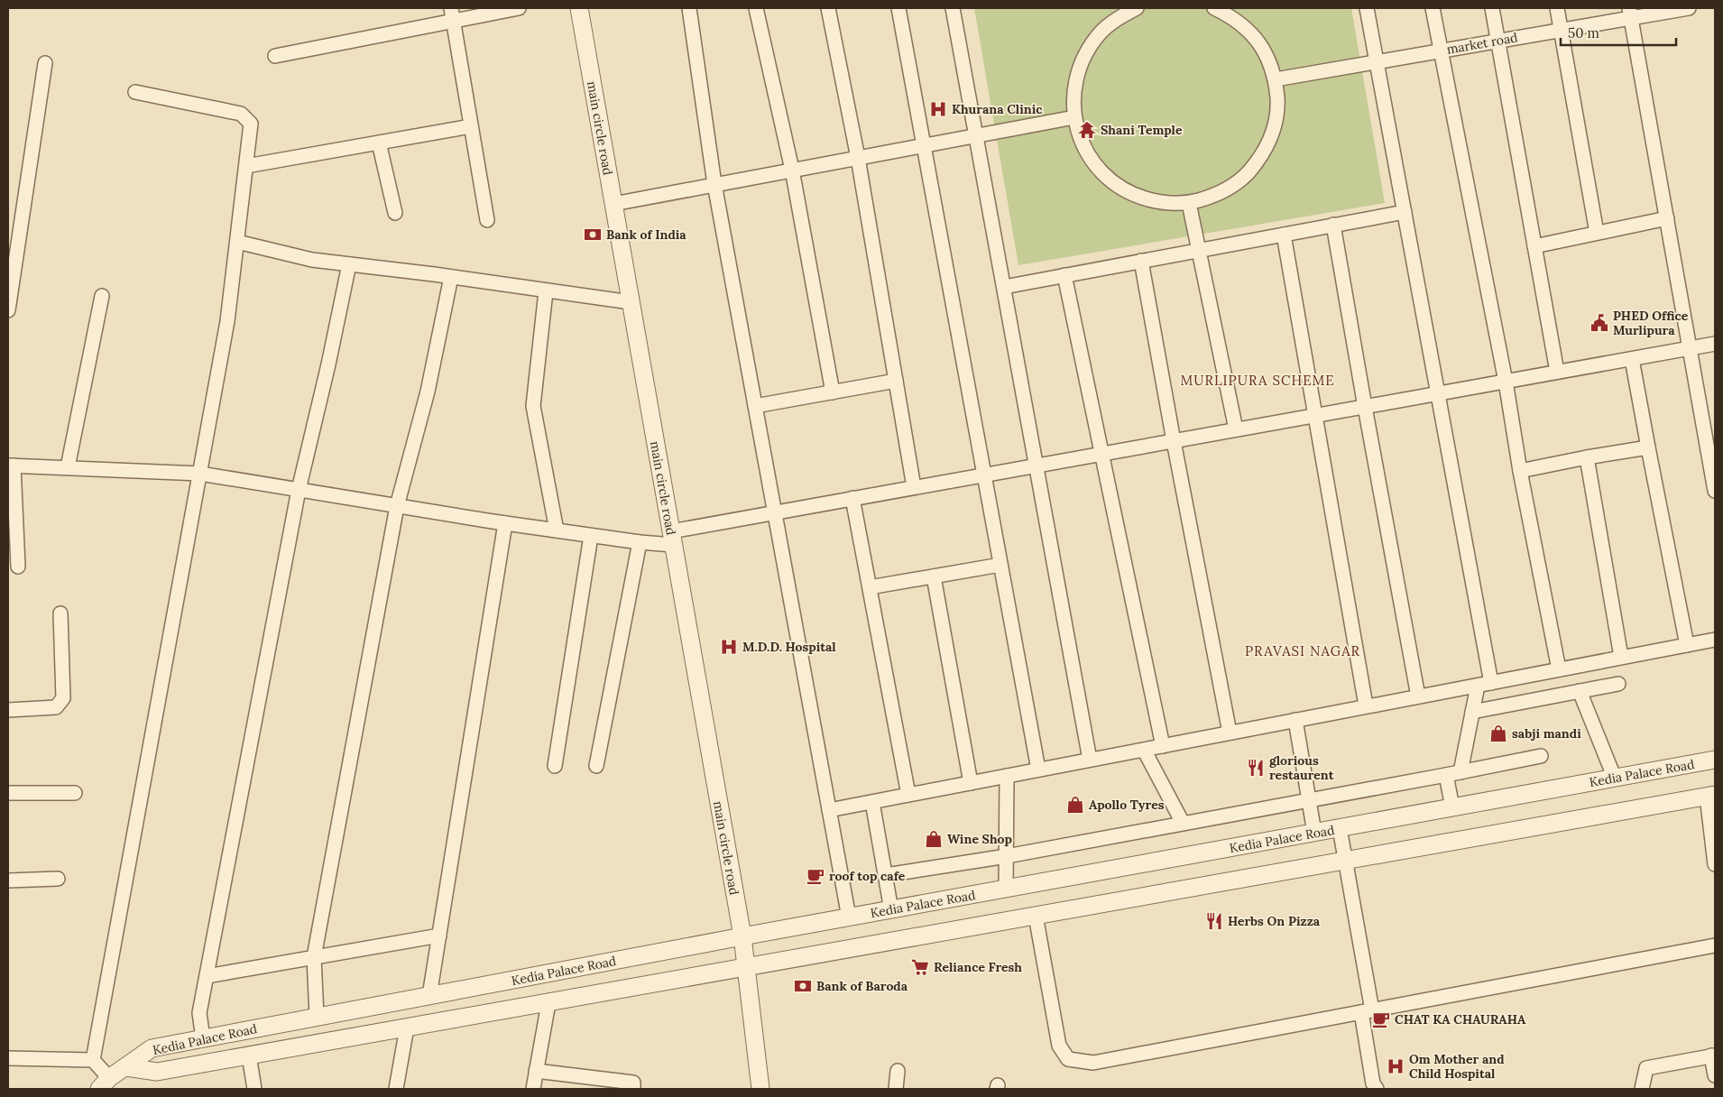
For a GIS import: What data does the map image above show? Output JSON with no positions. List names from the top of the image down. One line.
{"streets":{"street":["market road","main circle road","Kedia Palace Road"]},"crossings":[["main circle road","Kedia Palace Road"]],"districts":["MURLIPURA SCHEME","PRAVASI NAGAR"],"places":{"hospital":["Khurana Clinic","M.D.D. Hospital","Om Mother and Child Hospital"],"temple":["Shani Temple"],"bank":["Bank of India","Bank of Baroda"],"public building":["PHED Office Murlipura"],"shop":["sabji mandi","Apollo Tyres","Wine Shop"],"restaurant":["glorious restaurent","Herbs On Pizza"],"cafe":["roof top cafe","CHAT KA CHAURAHA"],"supermarket":["Reliance Fresh"]},"scale_bar":"50 m"}
